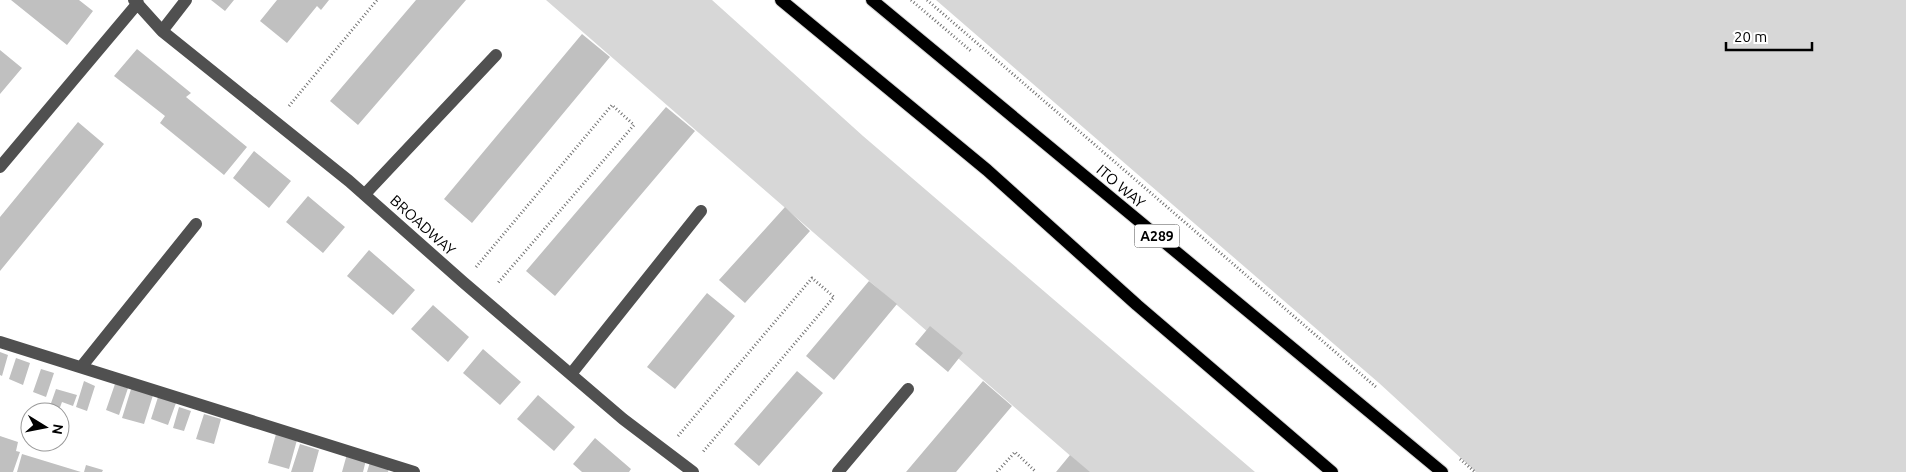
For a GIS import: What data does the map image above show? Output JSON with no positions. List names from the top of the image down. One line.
{"streets":{"main road":["ITO WAY","A289"],"street":["BROADWAY"]},"scale_bar":"20 m","north":"right"}
